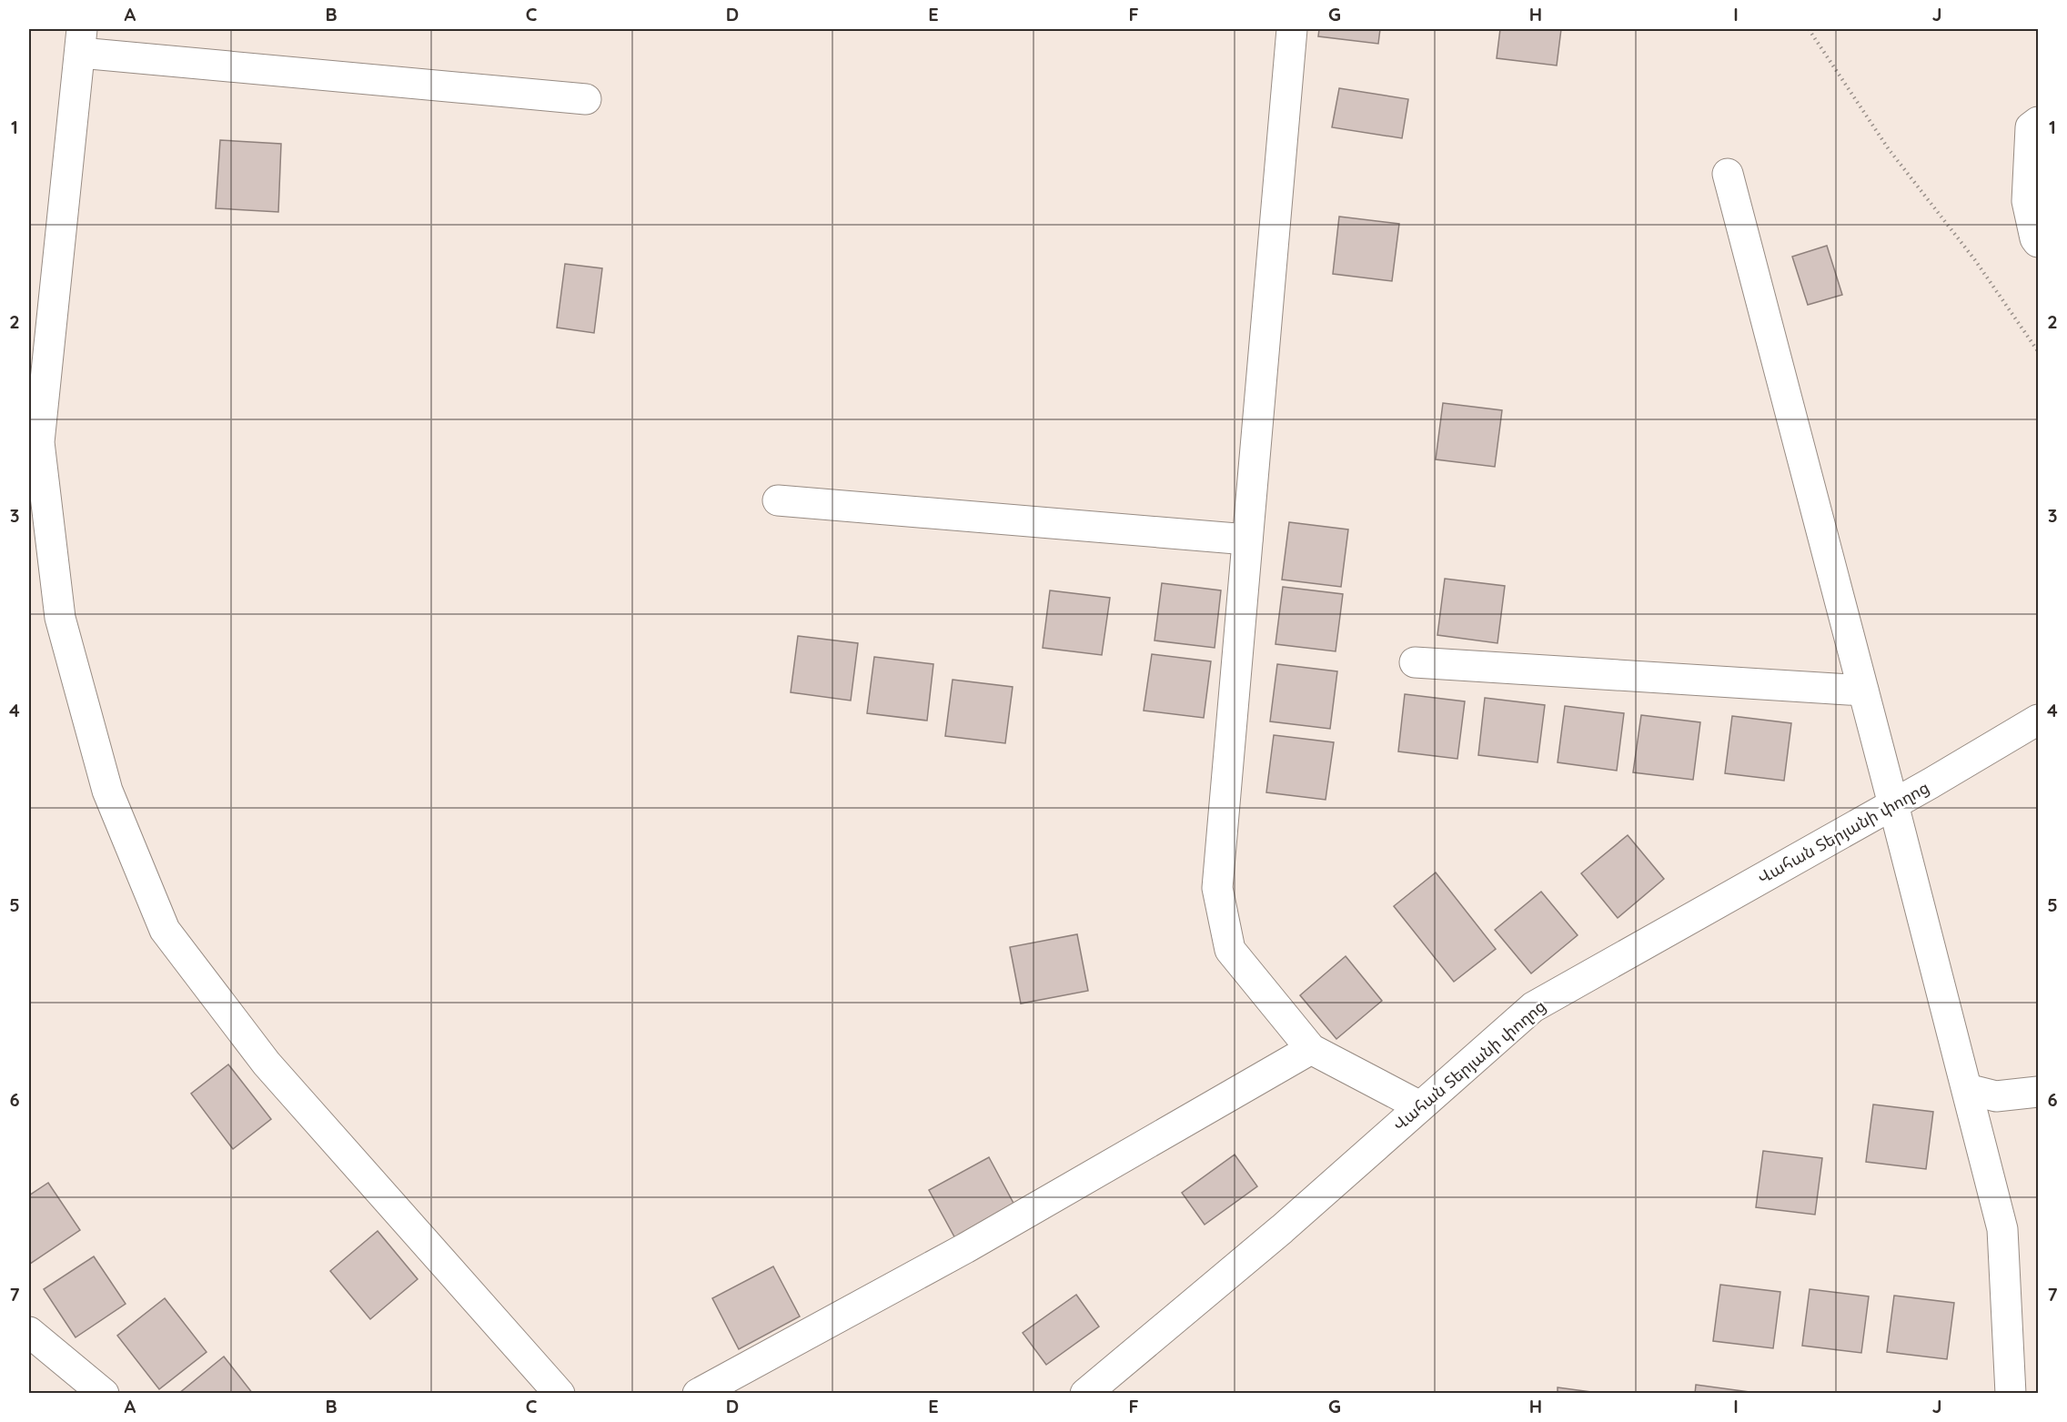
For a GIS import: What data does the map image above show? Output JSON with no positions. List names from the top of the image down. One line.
{"streets":{"street":["Վահան Տերյանի փողոց"]},"grid":{"columns":["A","B","C","D","E","F","G","H","I","J"],"rows":["1","2","3","4","5","6","7"]}}
